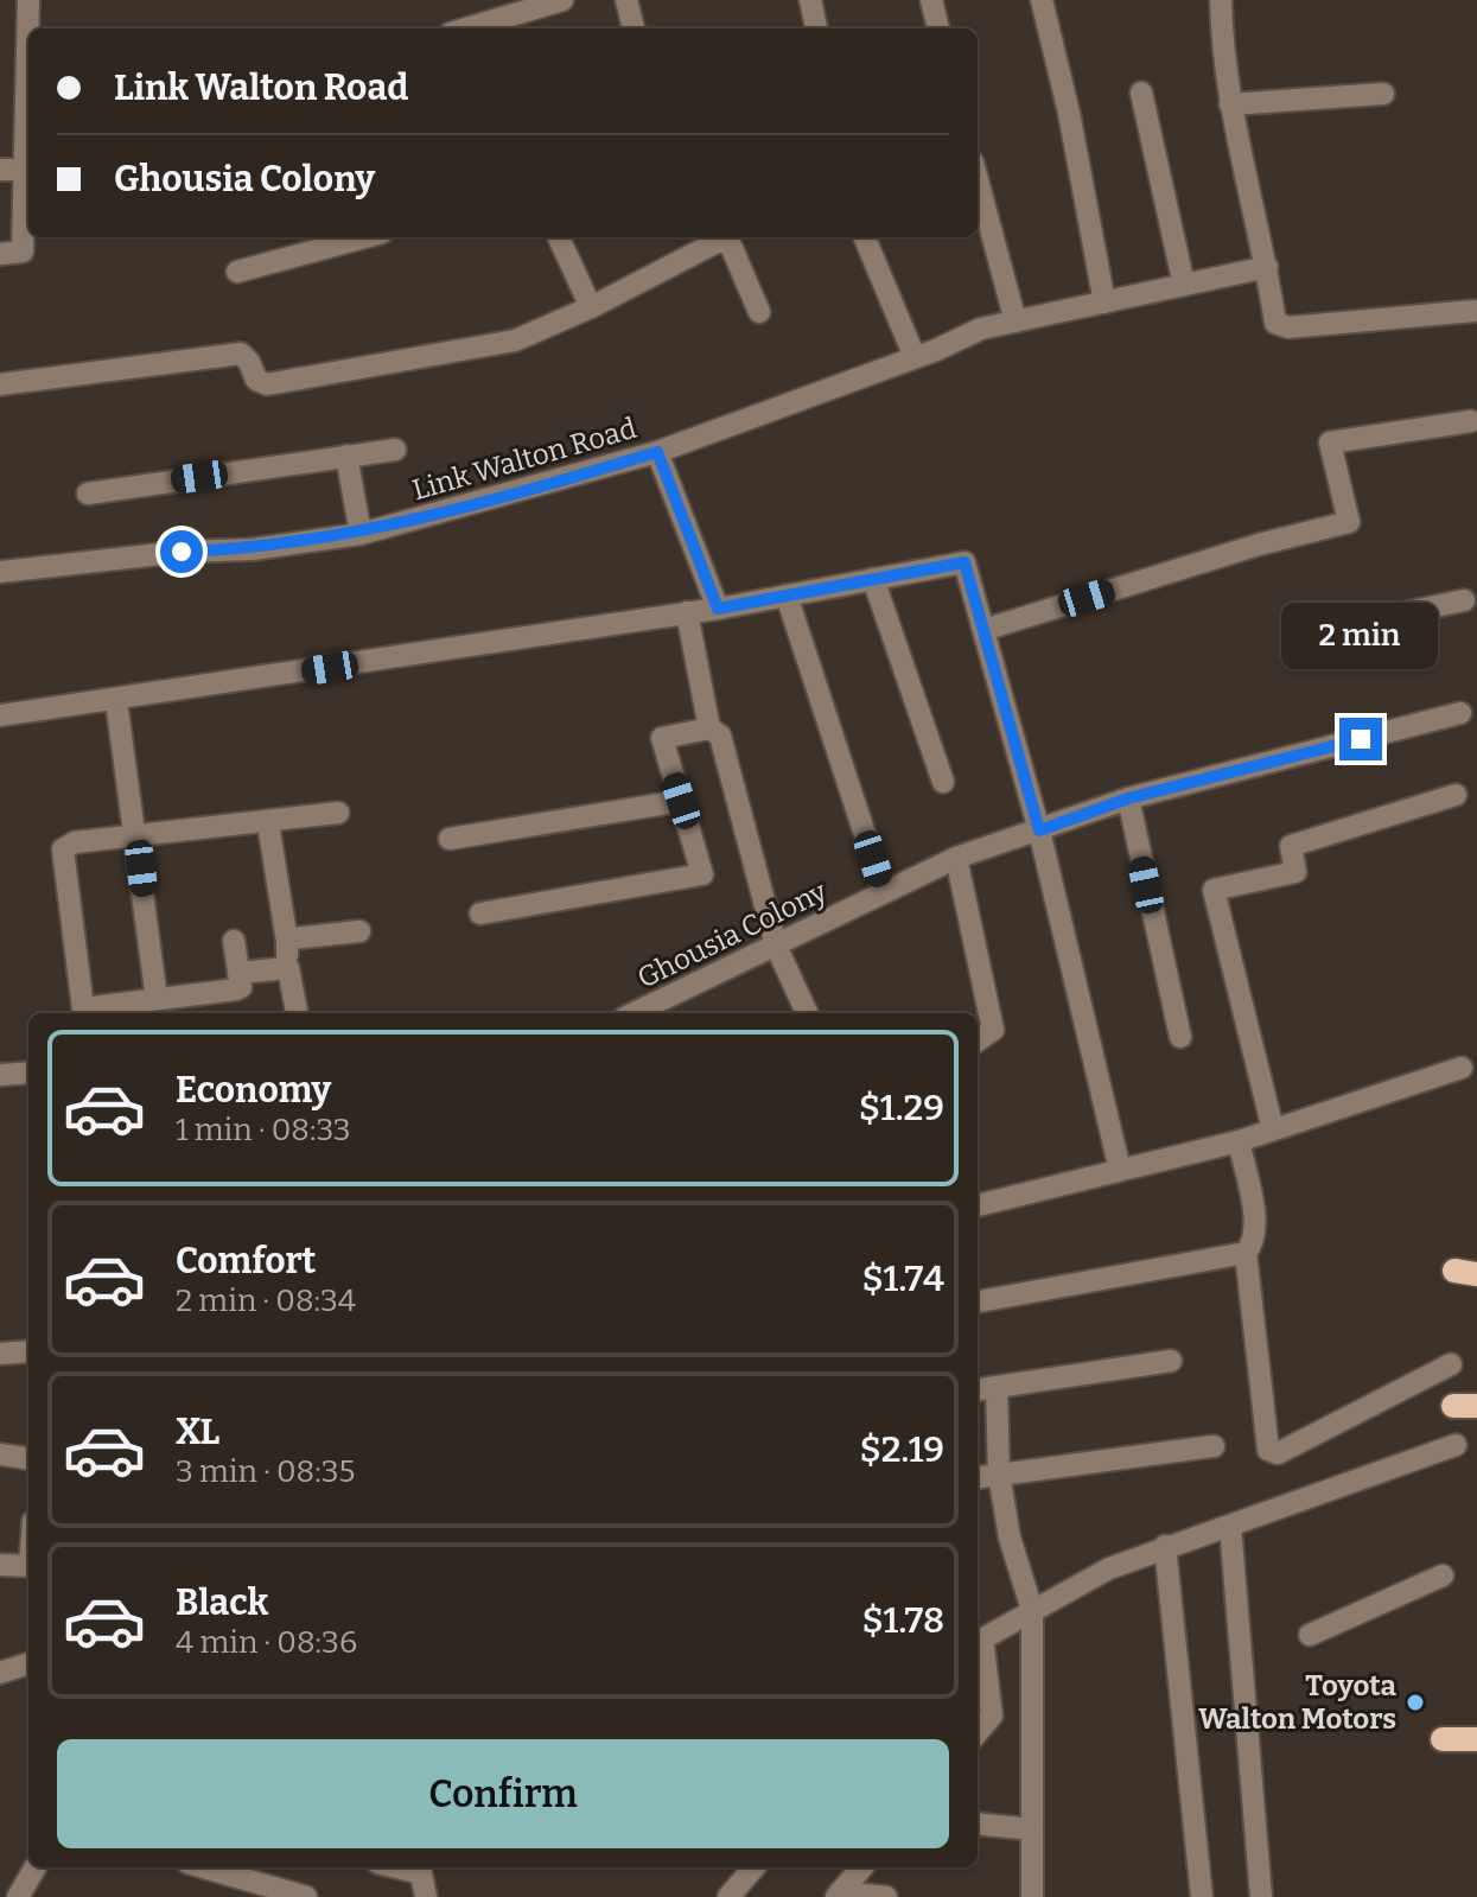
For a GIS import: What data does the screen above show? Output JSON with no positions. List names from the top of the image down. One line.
{"streets":{"street":["Link Walton Road","Ghousia Colony"]},"places":["Toyota Walton Motors"],"page":{"banner":["Link Walton Road","Ghousia Colony"],"bubble":"2 min","list":[{"name":"Economy","note":"1 min · 08:33","value":"$1.29"},{"name":"Comfort","note":"2 min · 08:34","value":"$1.74"},{"name":"XL","note":"3 min · 08:35","value":"$2.19"},{"name":"Black","note":"4 min · 08:36","value":"$1.78"}],"buttons":"Confirm"}}
